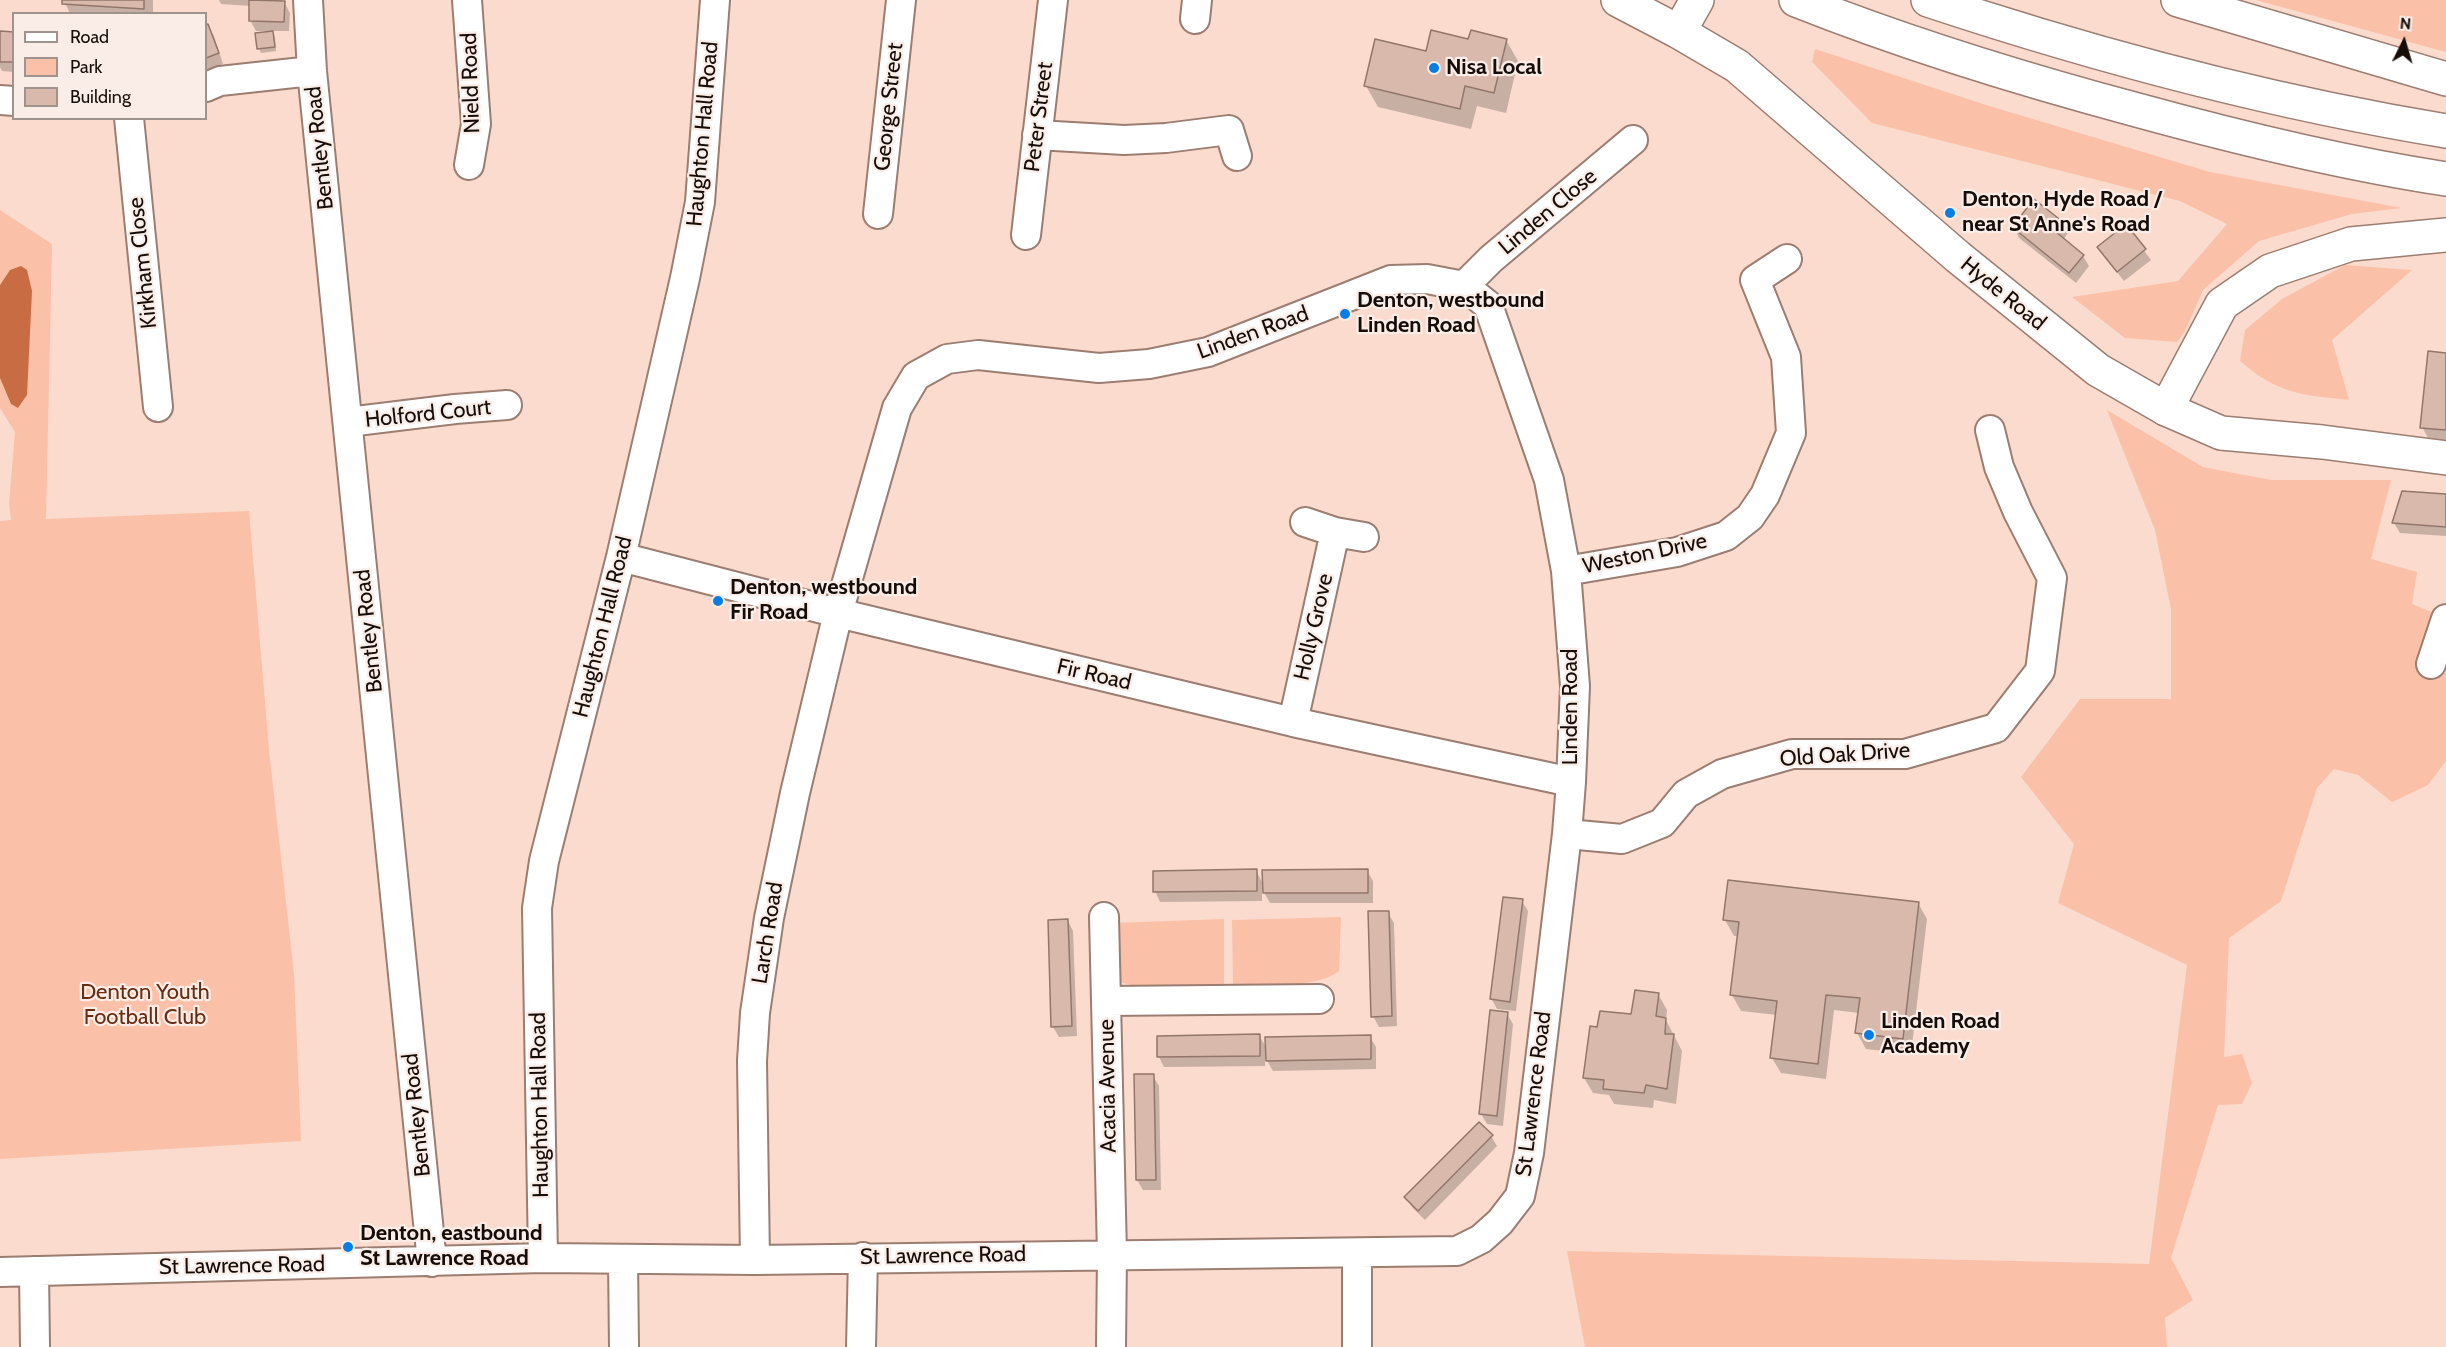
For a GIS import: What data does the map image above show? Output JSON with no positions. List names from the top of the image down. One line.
{"streets":{"main road":["Hyde Road"],"street":["Nield Road","George Street","Peter Street","Haughton Hall Road","Bentley Road","Linden Close","Kirkham Close","Linden Road","Holford Court","Weston Drive","Holly Grove","Fir Road","Old Oak Drive","Larch Road","Acacia Avenue","St Lawrence Road"]},"crossings":[["Haughton Hall Road","Fir Road"],["Haughton Hall Road","St Lawrence Road"],["Bentley Road","Holford Court"],["Bentley Road","St Lawrence Road"],["Linden Close","Linden Road"],["Linden Road","Weston Drive"],["Linden Road","Fir Road"],["Linden Road","Old Oak Drive"],["Linden Road","Larch Road"],["Linden Road","St Lawrence Road"],["Holly Grove","Fir Road"],["Fir Road","Larch Road"],["Old Oak Drive","St Lawrence Road"],["Larch Road","St Lawrence Road"],["Acacia Avenue","St Lawrence Road"]],"parks":["Denton Youth Football Club"],"places":["Nisa Local","Denton, Hyde Road / near St Anne's Road","Denton, westbound Linden Road","Denton, westbound Fir Road","Linden Road Academy","Denton, eastbound St Lawrence Road"],"legend":["Road","Park","Building"],"north":"top"}
